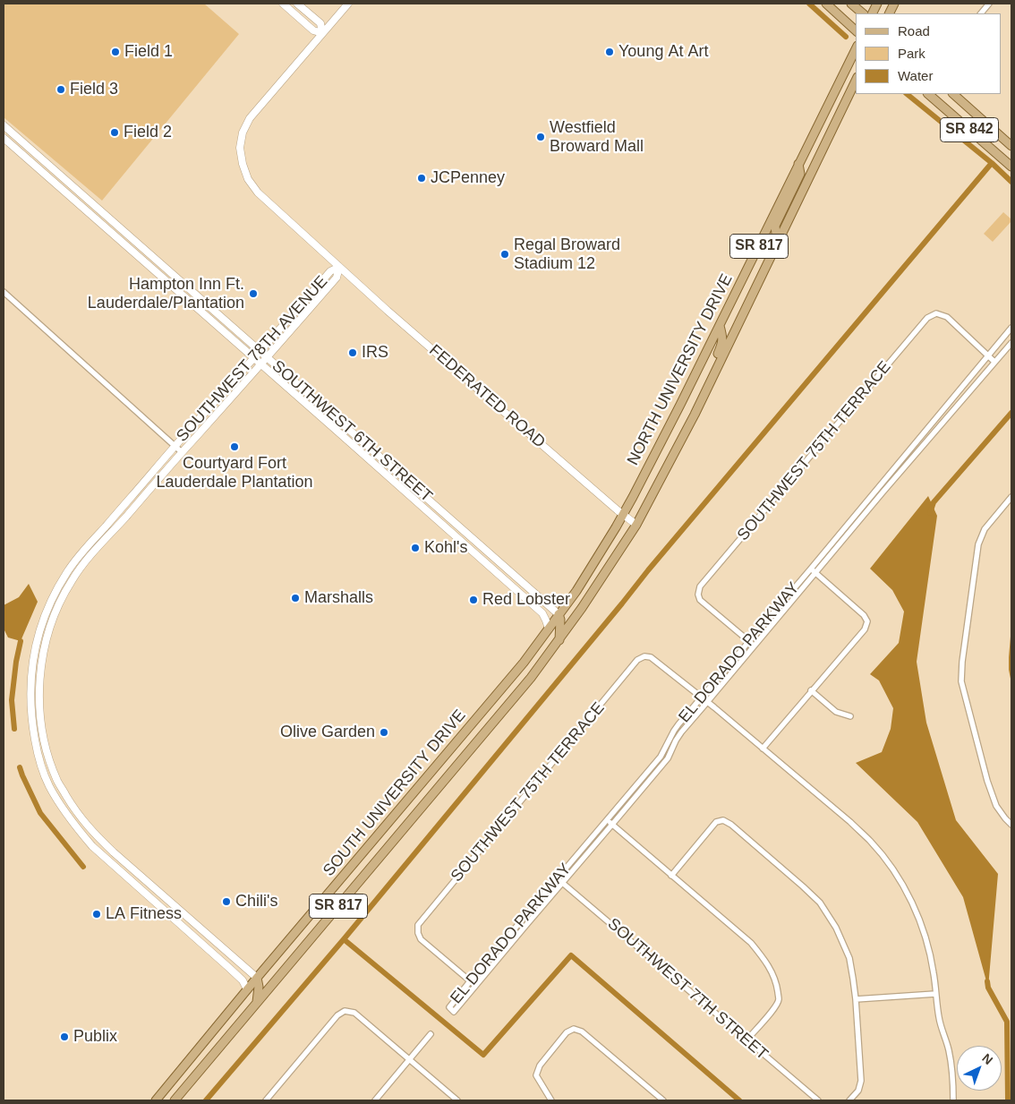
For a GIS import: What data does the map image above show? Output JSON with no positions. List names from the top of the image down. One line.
{"streets":{"main road":["SR 842","SR 817","NORTH UNIVERSITY DRIVE","SOUTH UNIVERSITY DRIVE"],"street":["SOUTHWEST 78TH AVENUE","FEDERATED ROAD","SOUTHWEST 6TH STREET","SOUTHWEST 75TH TERRACE","EL DORADO PARKWAY","SOUTHWEST 7TH STREET"]},"crossings":[["SOUTHWEST 78TH AVENUE","FEDERATED ROAD"],["SOUTHWEST 78TH AVENUE","SOUTHWEST 6TH STREET"],["SOUTHWEST 78TH AVENUE","SOUTH UNIVERSITY DRIVE"],["NORTH UNIVERSITY DRIVE","FEDERATED ROAD"],["NORTH UNIVERSITY DRIVE","SOUTH UNIVERSITY DRIVE"],["FEDERATED ROAD","SOUTH UNIVERSITY DRIVE"],["SOUTHWEST 6TH STREET","SOUTH UNIVERSITY DRIVE"],["SOUTHWEST 75TH TERRACE","EL DORADO PARKWAY"],["EL DORADO PARKWAY","SOUTHWEST 7TH STREET"]],"places":["Field 1","Young At Art","Field 3","Field 2","Westfield Broward Mall","JCPenney","Regal Broward Stadium 12","Hampton Inn Ft. Lauderdale/Plantation","IRS","Courtyard Fort Lauderdale Plantation","Kohl's","Marshalls","Red Lobster","Olive Garden","Chili's","LA Fitness","Publix"],"legend":["Road","Park","Water"],"north":"top right"}
